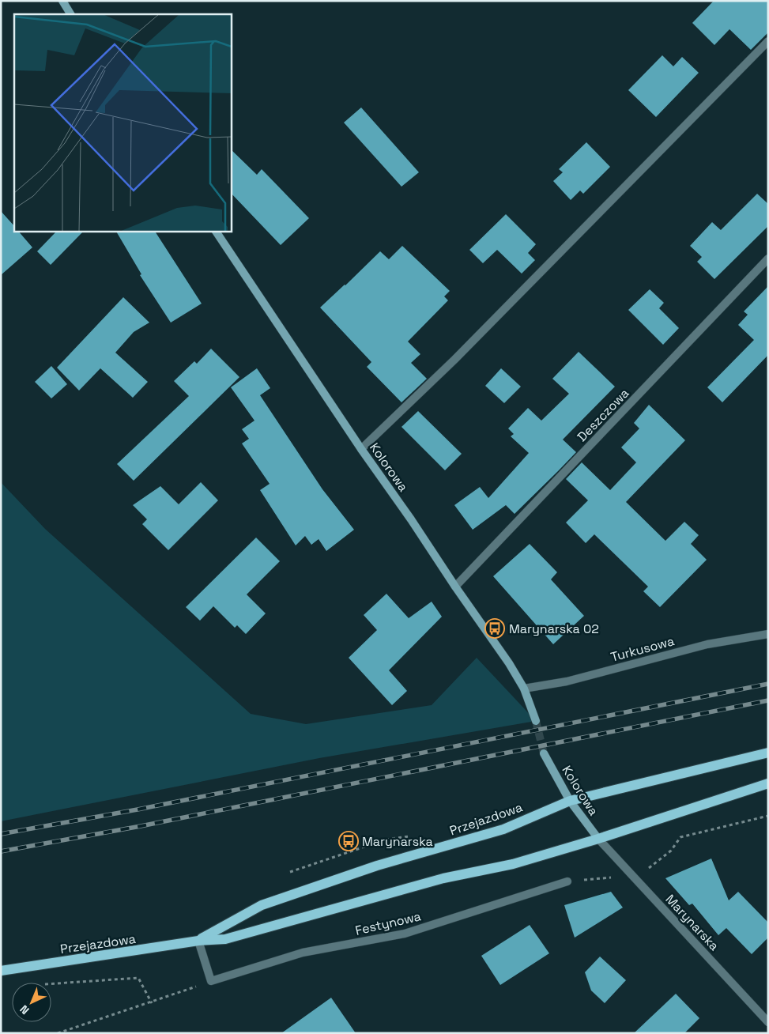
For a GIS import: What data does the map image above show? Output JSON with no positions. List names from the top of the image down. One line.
{"streets":{"main road":["Przejazdowa"],"street":["Deszczowa","Kolorowa","Turkusowa","Marynarska","Festynowa"]},"crossings":[["Deszczowa","Kolorowa"],["Kolorowa","Turkusowa"],["Kolorowa","Przejazdowa"],["Kolorowa","Marynarska"],["Przejazdowa","Marynarska"]],"places":{"bus stop":["Marynarska 02","Marynarska"]},"north":"bottom left"}
